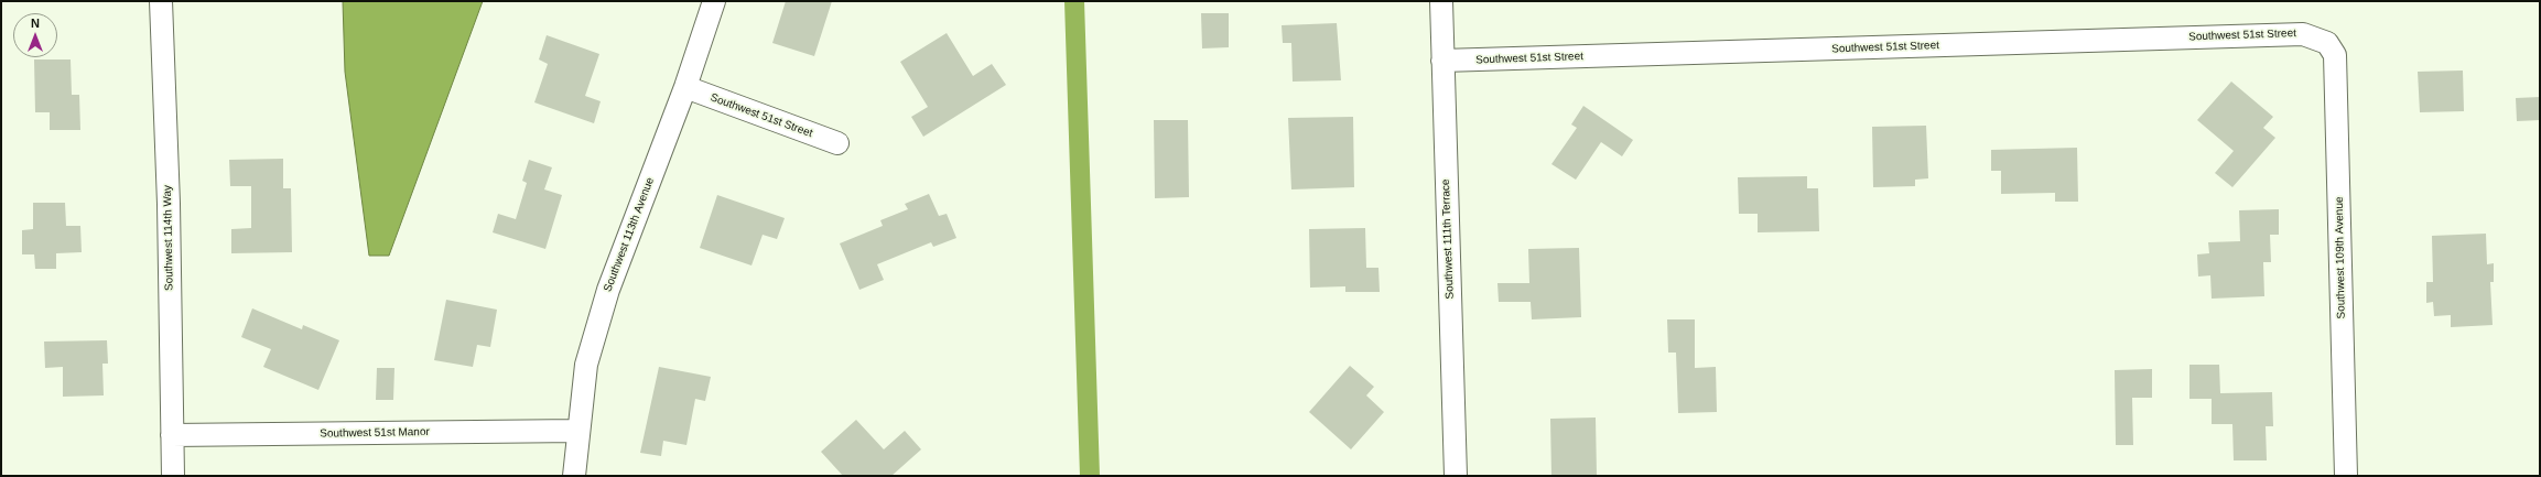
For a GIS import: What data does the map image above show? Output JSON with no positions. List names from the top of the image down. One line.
{"streets":{"street":["Southwest 51st Street","Southwest 113th Avenue","Southwest 114th Way","Southwest 111th Terrace","Southwest 109th Avenue","Southwest 51st Manor"]},"crossings":[["Southwest 51st Street","Southwest 113th Avenue"],["Southwest 51st Street","Southwest 111th Terrace"],["Southwest 51st Street","Southwest 109th Avenue"],["Southwest 113th Avenue","Southwest 51st Manor"],["Southwest 114th Way","Southwest 51st Manor"]],"north":"top"}
